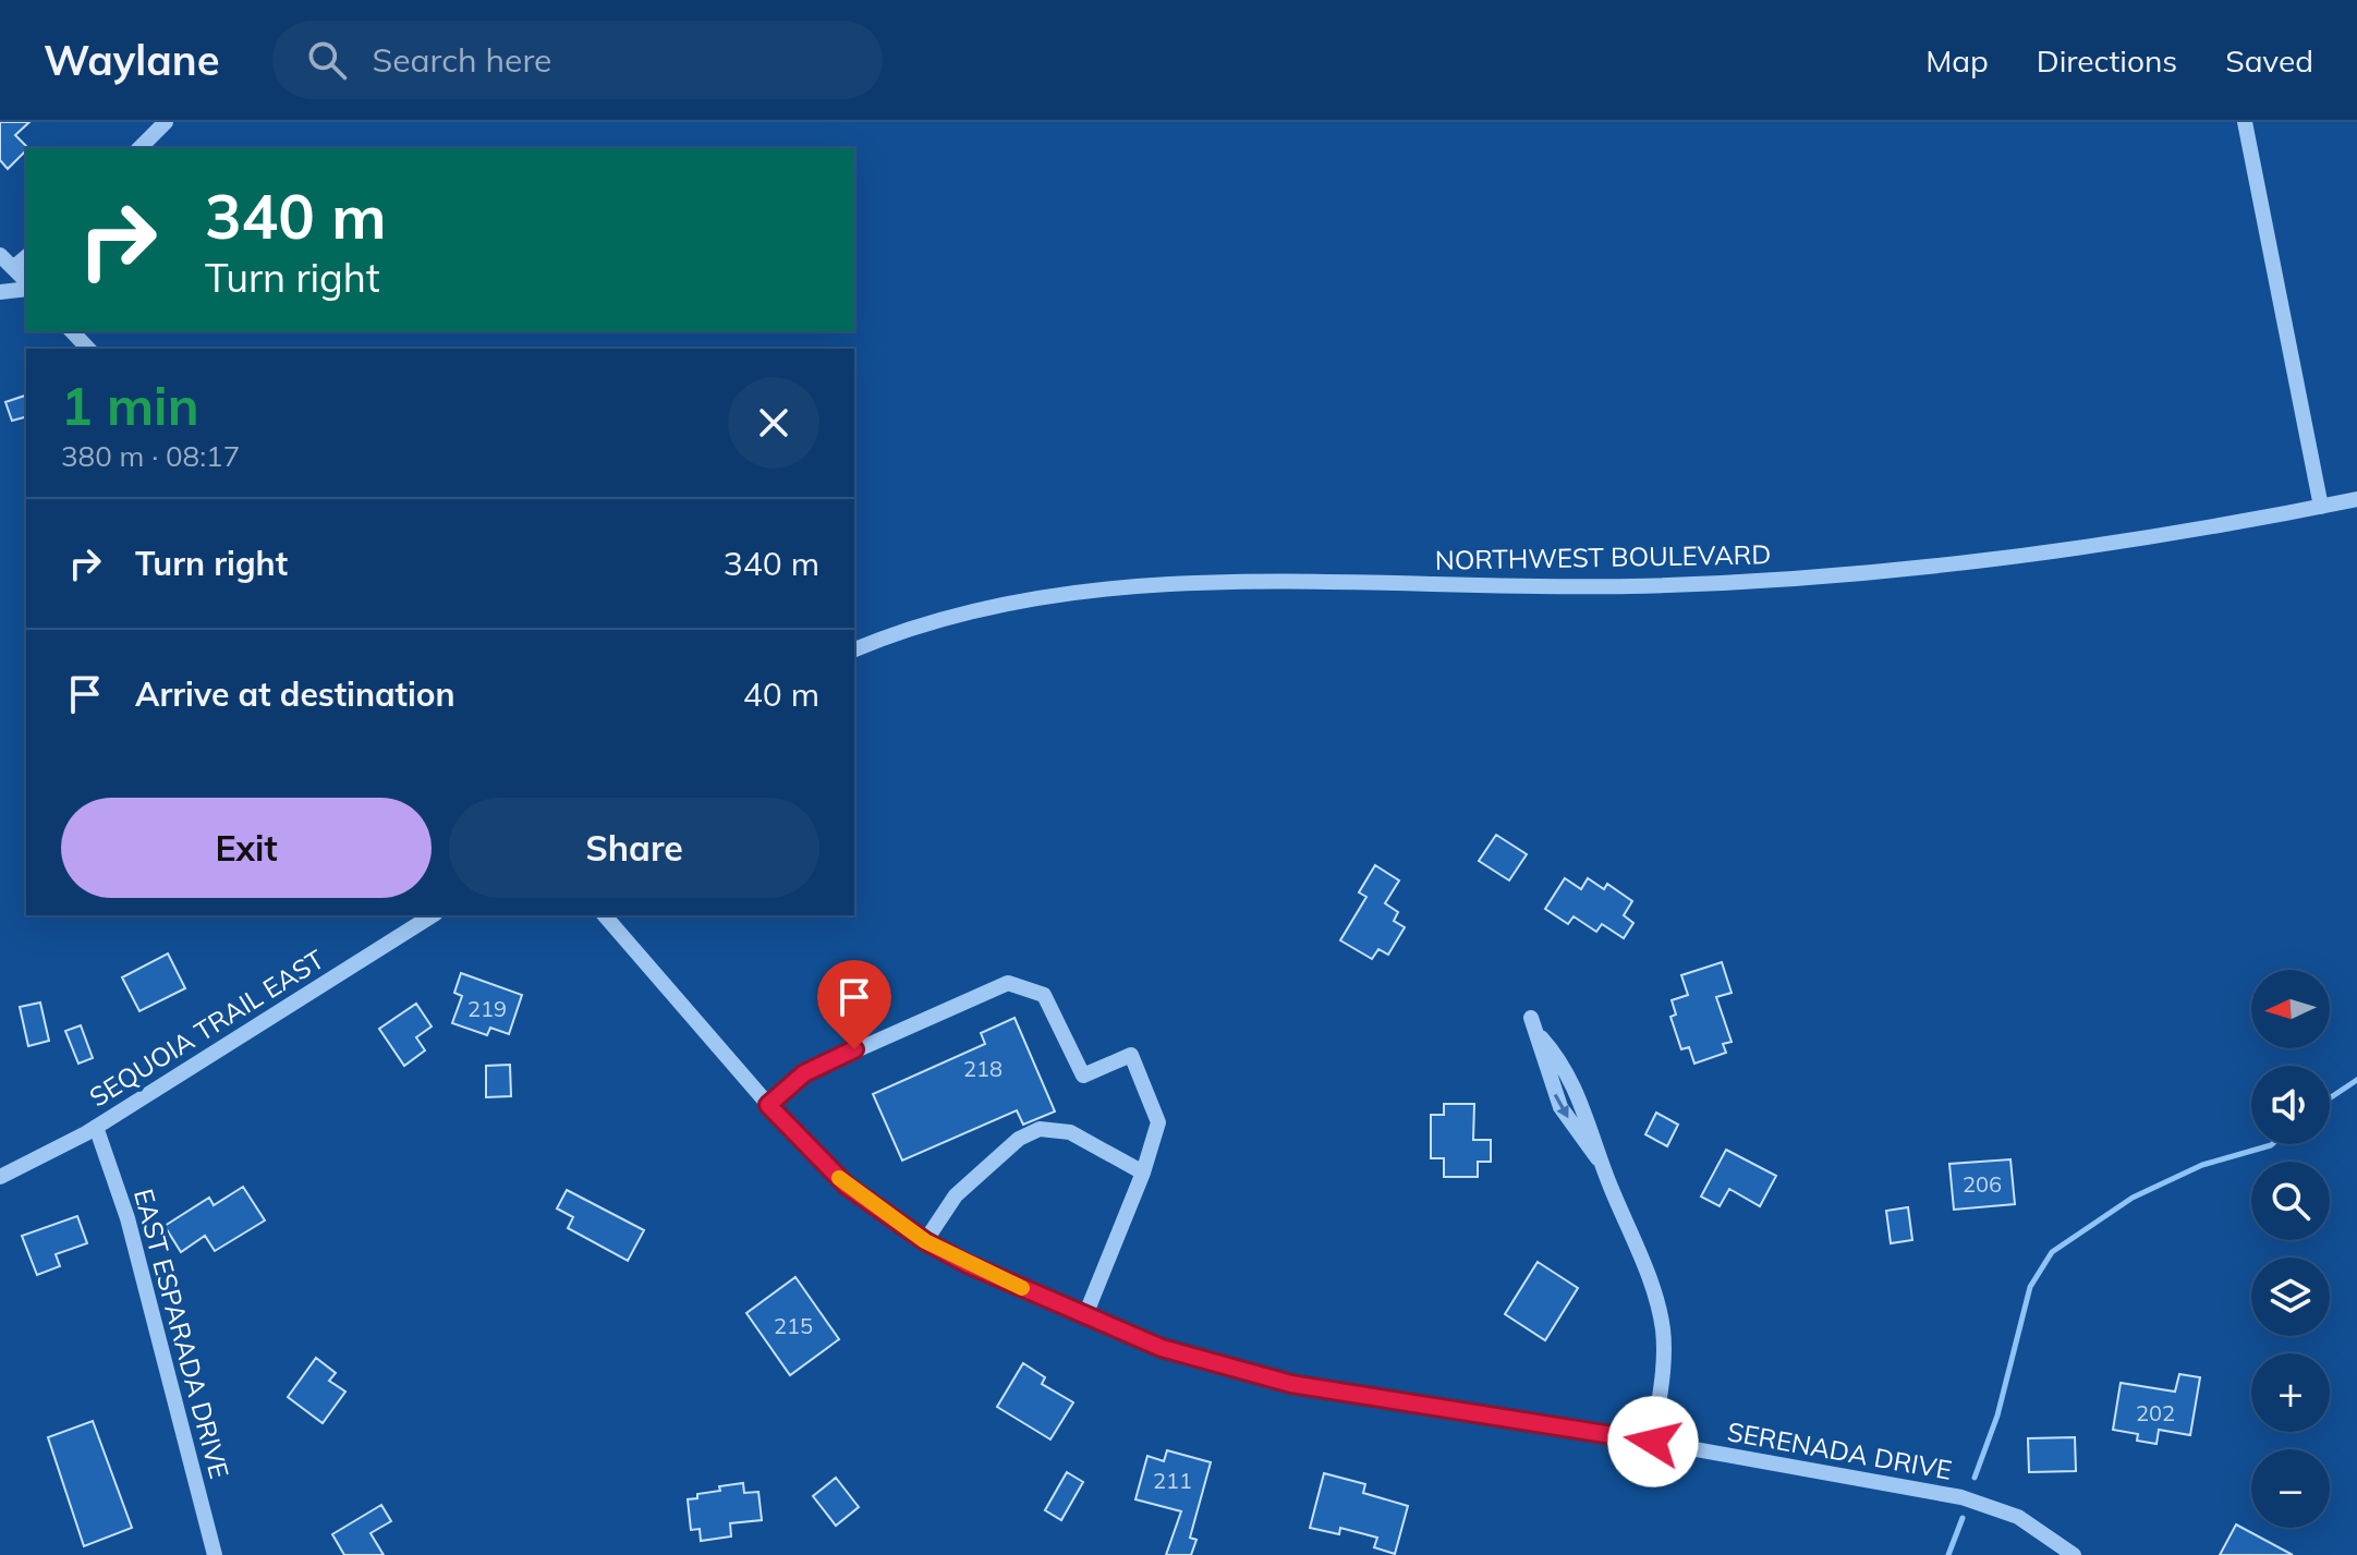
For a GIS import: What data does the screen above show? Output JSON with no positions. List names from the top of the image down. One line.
{"streets":{"street":["NORTHWEST BOULEVARD","SEQUOIA TRAIL EAST","EAST ESPARADA DRIVE","SERENADA DRIVE"]},"crossings":[["SEQUOIA TRAIL EAST","EAST ESPARADA DRIVE"]],"house_numbers":["219","218","206","215","202","211"],"north":"left","page":{"header":"Waylane","search":"Search here","nav":["Map","Directions","Saved"],"turn":["340 m","Turn right"],"heading":["1 min","380 m · 08:17"],"list":[{"name":"Turn right","value":"340 m"},{"name":"Arrive at destination","value":"40 m"}],"buttons":["Exit","Share"],"map_buttons":["+","−"]}}
